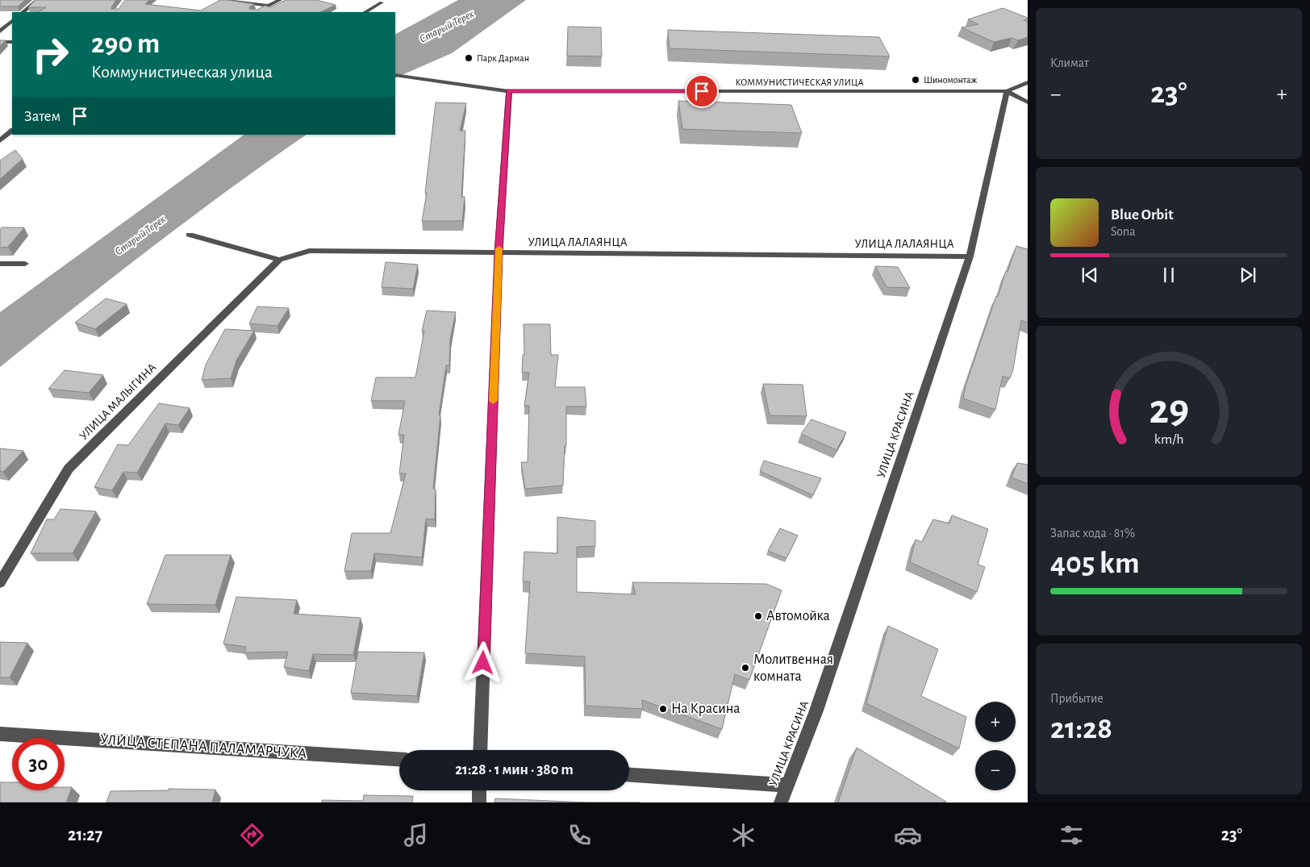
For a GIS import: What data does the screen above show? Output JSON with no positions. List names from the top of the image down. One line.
{"streets":{"street":["КОММУНИСТИЧЕСКАЯ УЛИЦА","УЛИЦА ЛАЛАЯНЦА","УЛИЦА МАЛЫГИНА","УЛИЦА КРАСИНА","УЛИЦА СТЕПАНА ПАЛАМАРЧУКА"]},"crossings":[["КОММУНИСТИЧЕСКАЯ УЛИЦА","УЛИЦА КРАСИНА"],["УЛИЦА ЛАЛАЯНЦА","УЛИЦА МАЛЫГИНА"],["УЛИЦА ЛАЛАЯНЦА","УЛИЦА КРАСИНА"]],"water":["Старый Терек"],"places":["Парк Дарман","Шиномонтаж","Автомойка","Молитвенная комната","На Красина"],"page":{"tile":["Климат",["Запас хода · 81%","405 km"],["Прибытие","21:28"]],"turn":["290 m","Коммунистическая улица"],"heat":["−","23°","+"],"then":"Затем","song":["Blue Orbit","Sona"],"map_buttons":["+","−"],"limit":"30","trip":"21:28 · 1 мин · 380 m","tabs":["21:27","23°"],"gauge":["29","km/h"]}}
